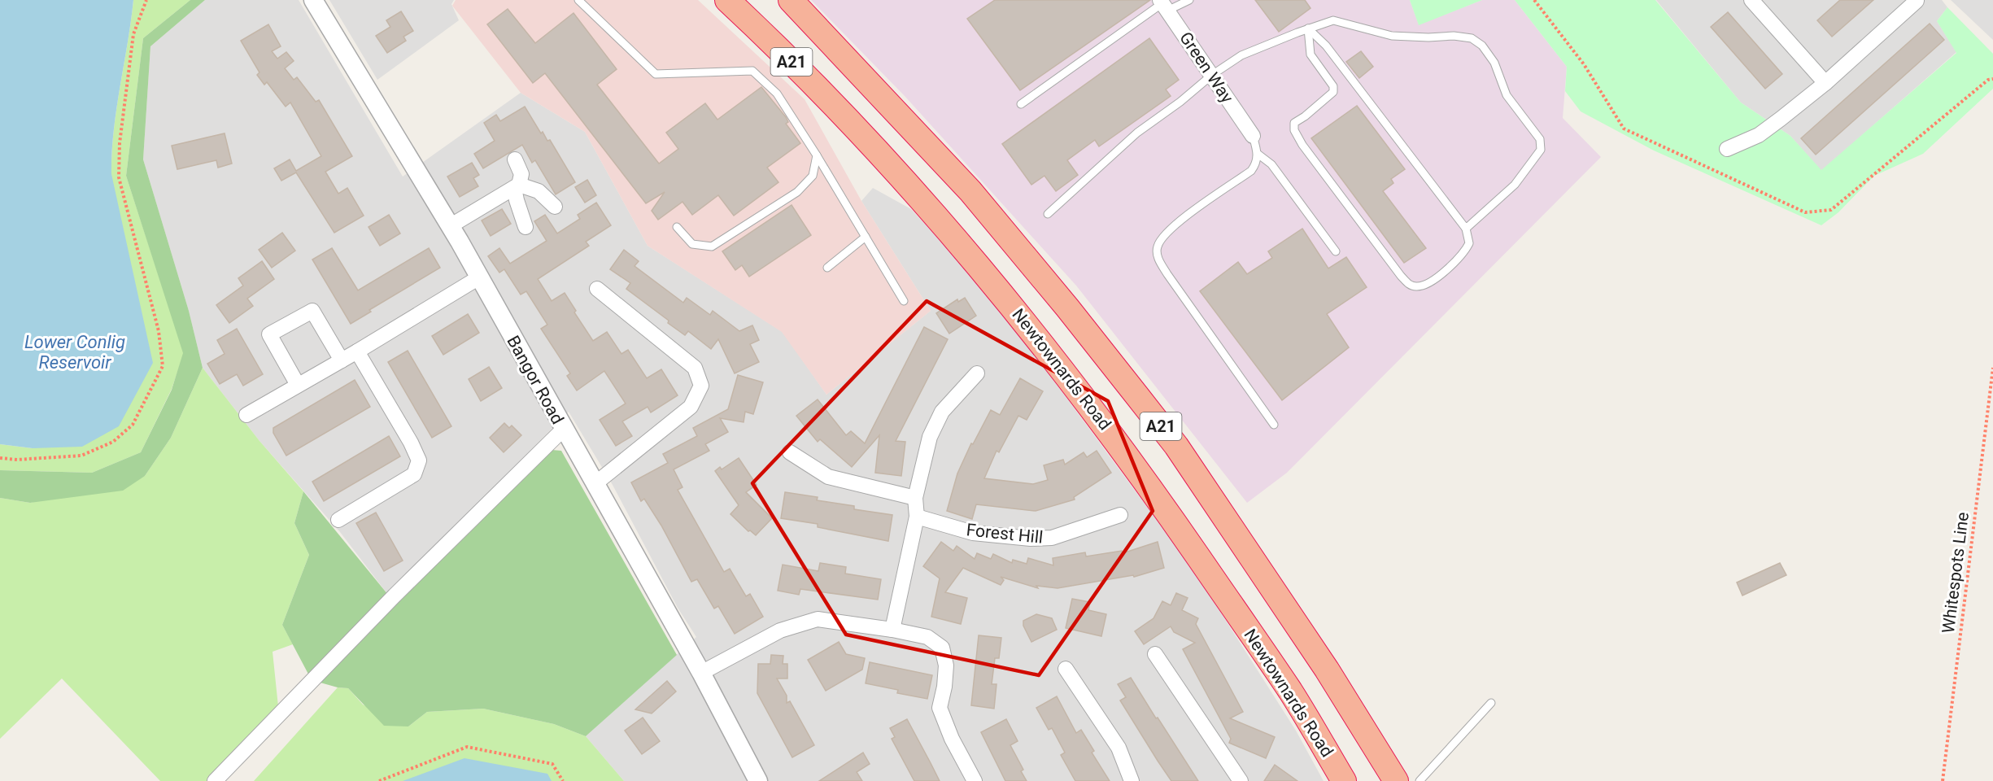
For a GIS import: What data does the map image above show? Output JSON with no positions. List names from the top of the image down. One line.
{"streets":{"highway":["A21","Newtownards Road"],"street":["Green Way","Bangor Road","Forest Hill"],"path":["Whitespots Line"]},"water":["Lower Conlig Reservoir"]}
